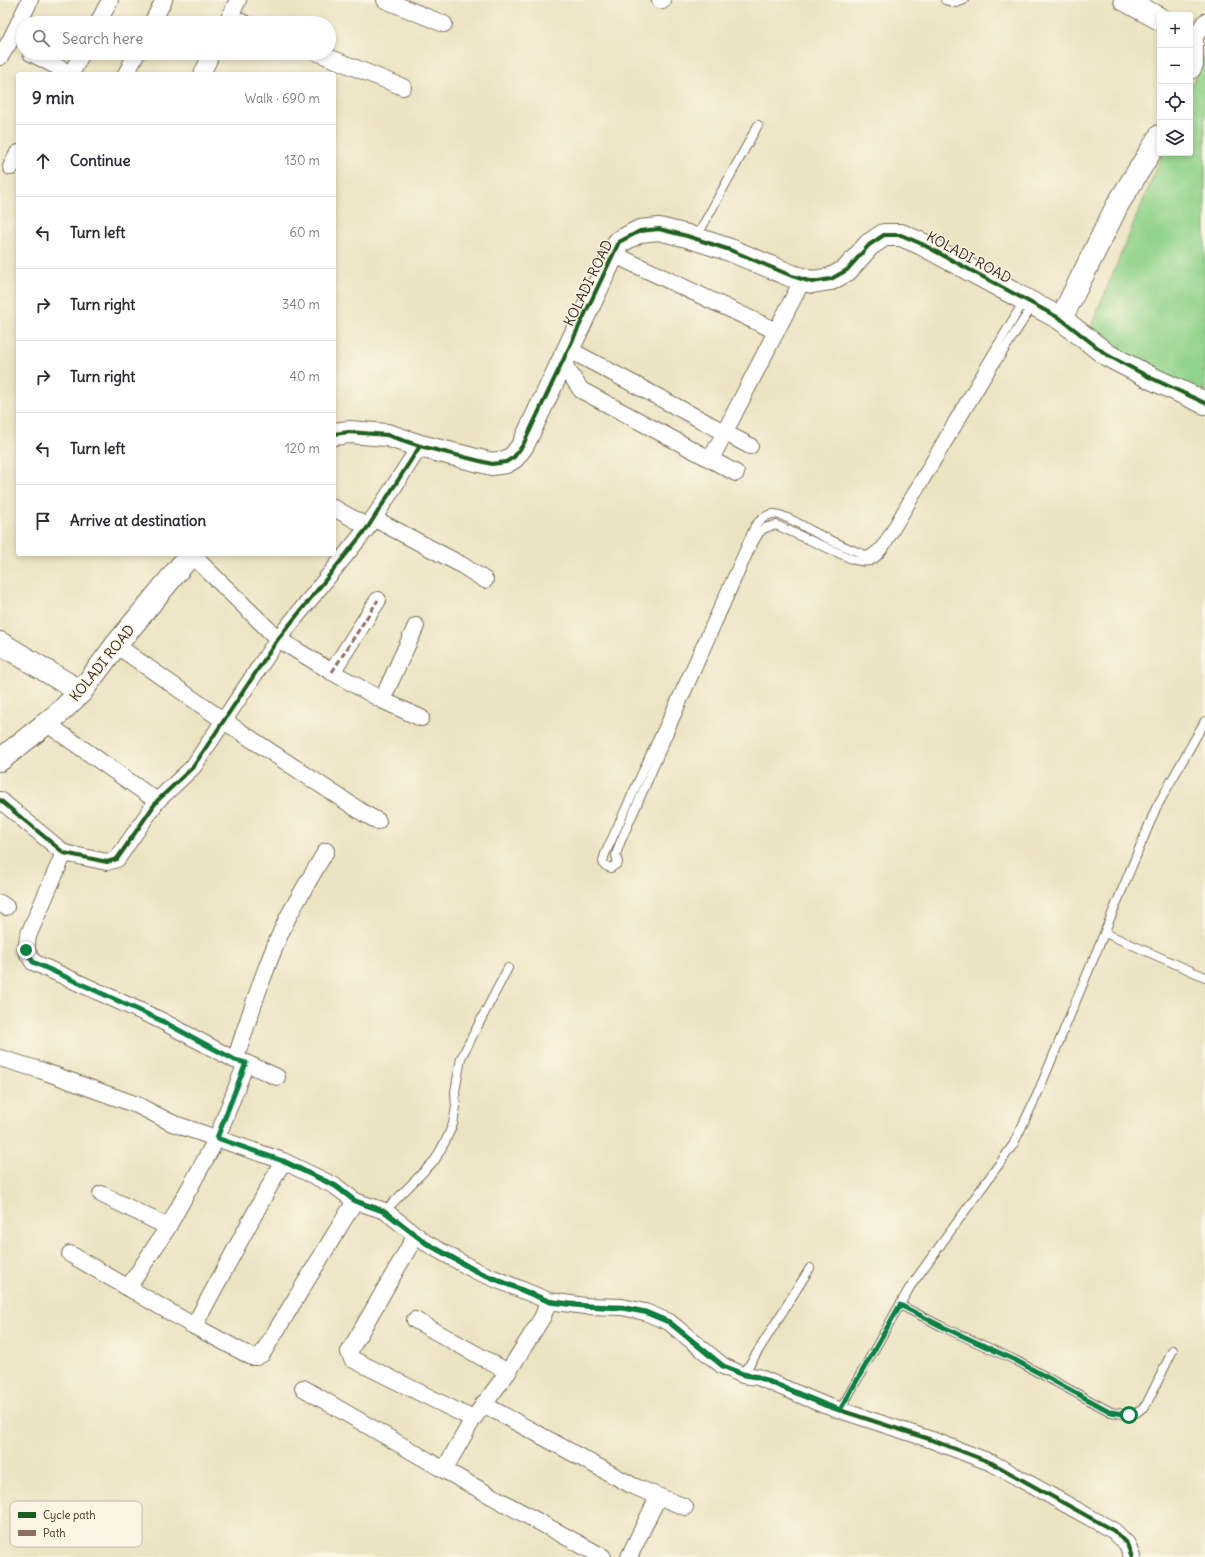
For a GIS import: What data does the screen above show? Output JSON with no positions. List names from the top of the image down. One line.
{"streets":{"street":["KOLADI ROAD"]},"legend":["Cycle path","Path"],"page":{"map_buttons":["+","−"],"search":"Search here","heading":["9 min","Walk · 690 m"],"list":[["Continue","130 m"],["Turn left","60 m"],["Turn right","340 m"],["Turn right","40 m"],["Turn left","120 m"],"Arrive at destination"]}}
